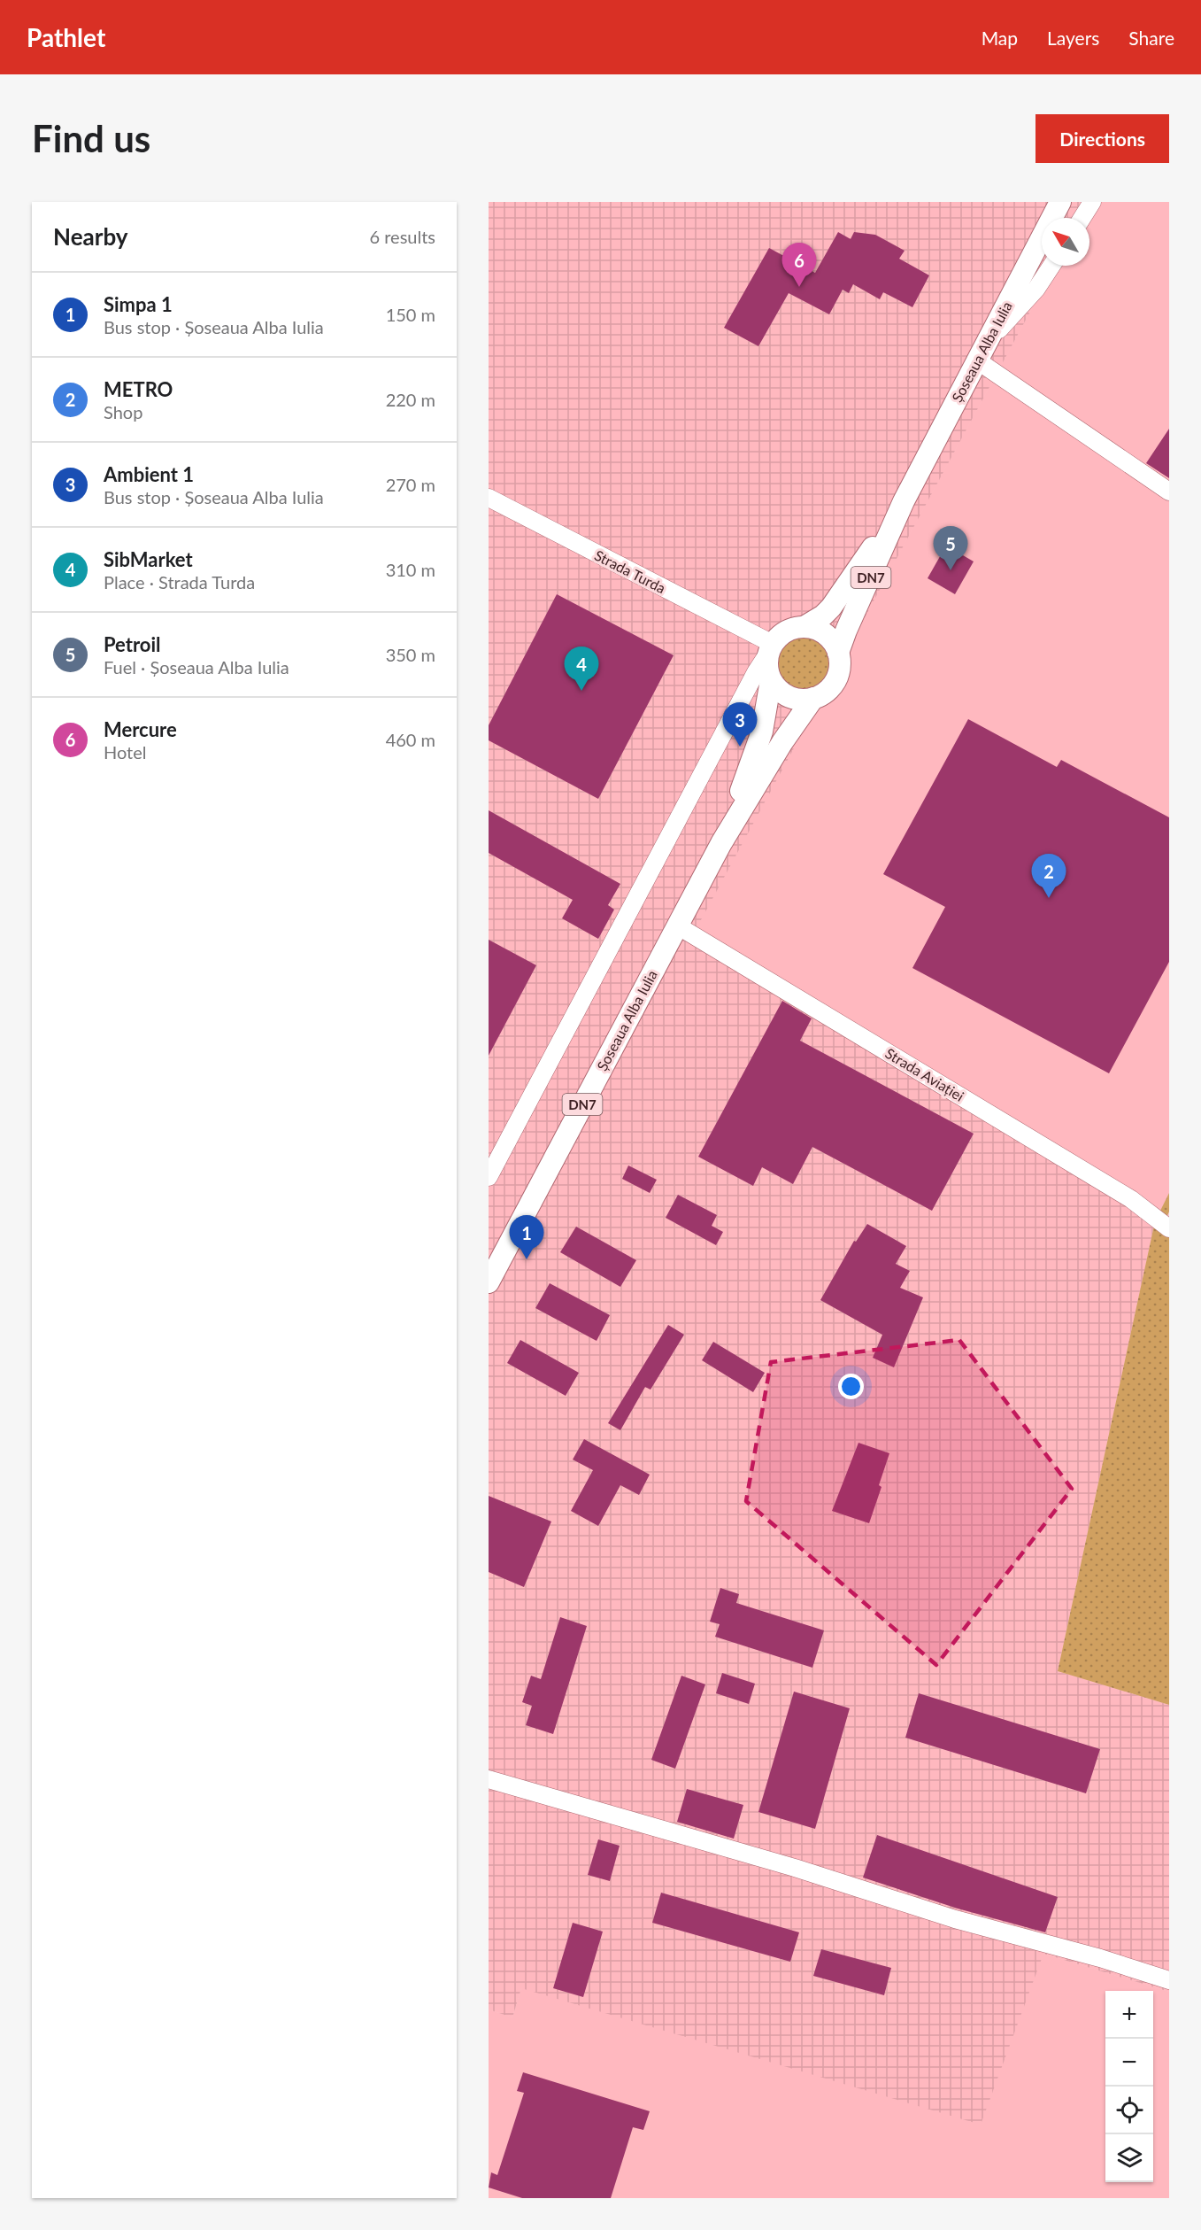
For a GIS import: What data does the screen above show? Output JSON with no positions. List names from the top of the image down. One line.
{"streets":{"main road":["Șoseaua Alba Iulia","DN7"],"street":["Strada Turda","Strada Aviației"]},"crossings":[["Șoseaua Alba Iulia","Strada Turda"],["Șoseaua Alba Iulia","DN7"],["Șoseaua Alba Iulia","Strada Aviației"],["Strada Turda","DN7"]],"north":"top left","page":{"header":"Pathlet","nav":["Map","Layers","Share"],"buttons":"Directions","title":"Find us","heading":["Nearby","6 results"],"pins":["6","5","4","3","2","1"],"list":[{"mark":"1","name":"Simpa 1","note":"Bus stop · Șoseaua Alba Iulia","value":"150 m"},{"mark":"2","name":"METRO","note":"Shop","value":"220 m"},{"mark":"3","name":"Ambient 1","note":"Bus stop · Șoseaua Alba Iulia","value":"270 m"},{"mark":"4","name":"SibMarket","note":"Place · Strada Turda","value":"310 m"},{"mark":"5","name":"Petroil","note":"Fuel · Șoseaua Alba Iulia","value":"350 m"},{"mark":"6","name":"Mercure","note":"Hotel","value":"460 m"}],"map_buttons":["+","−"]}}
